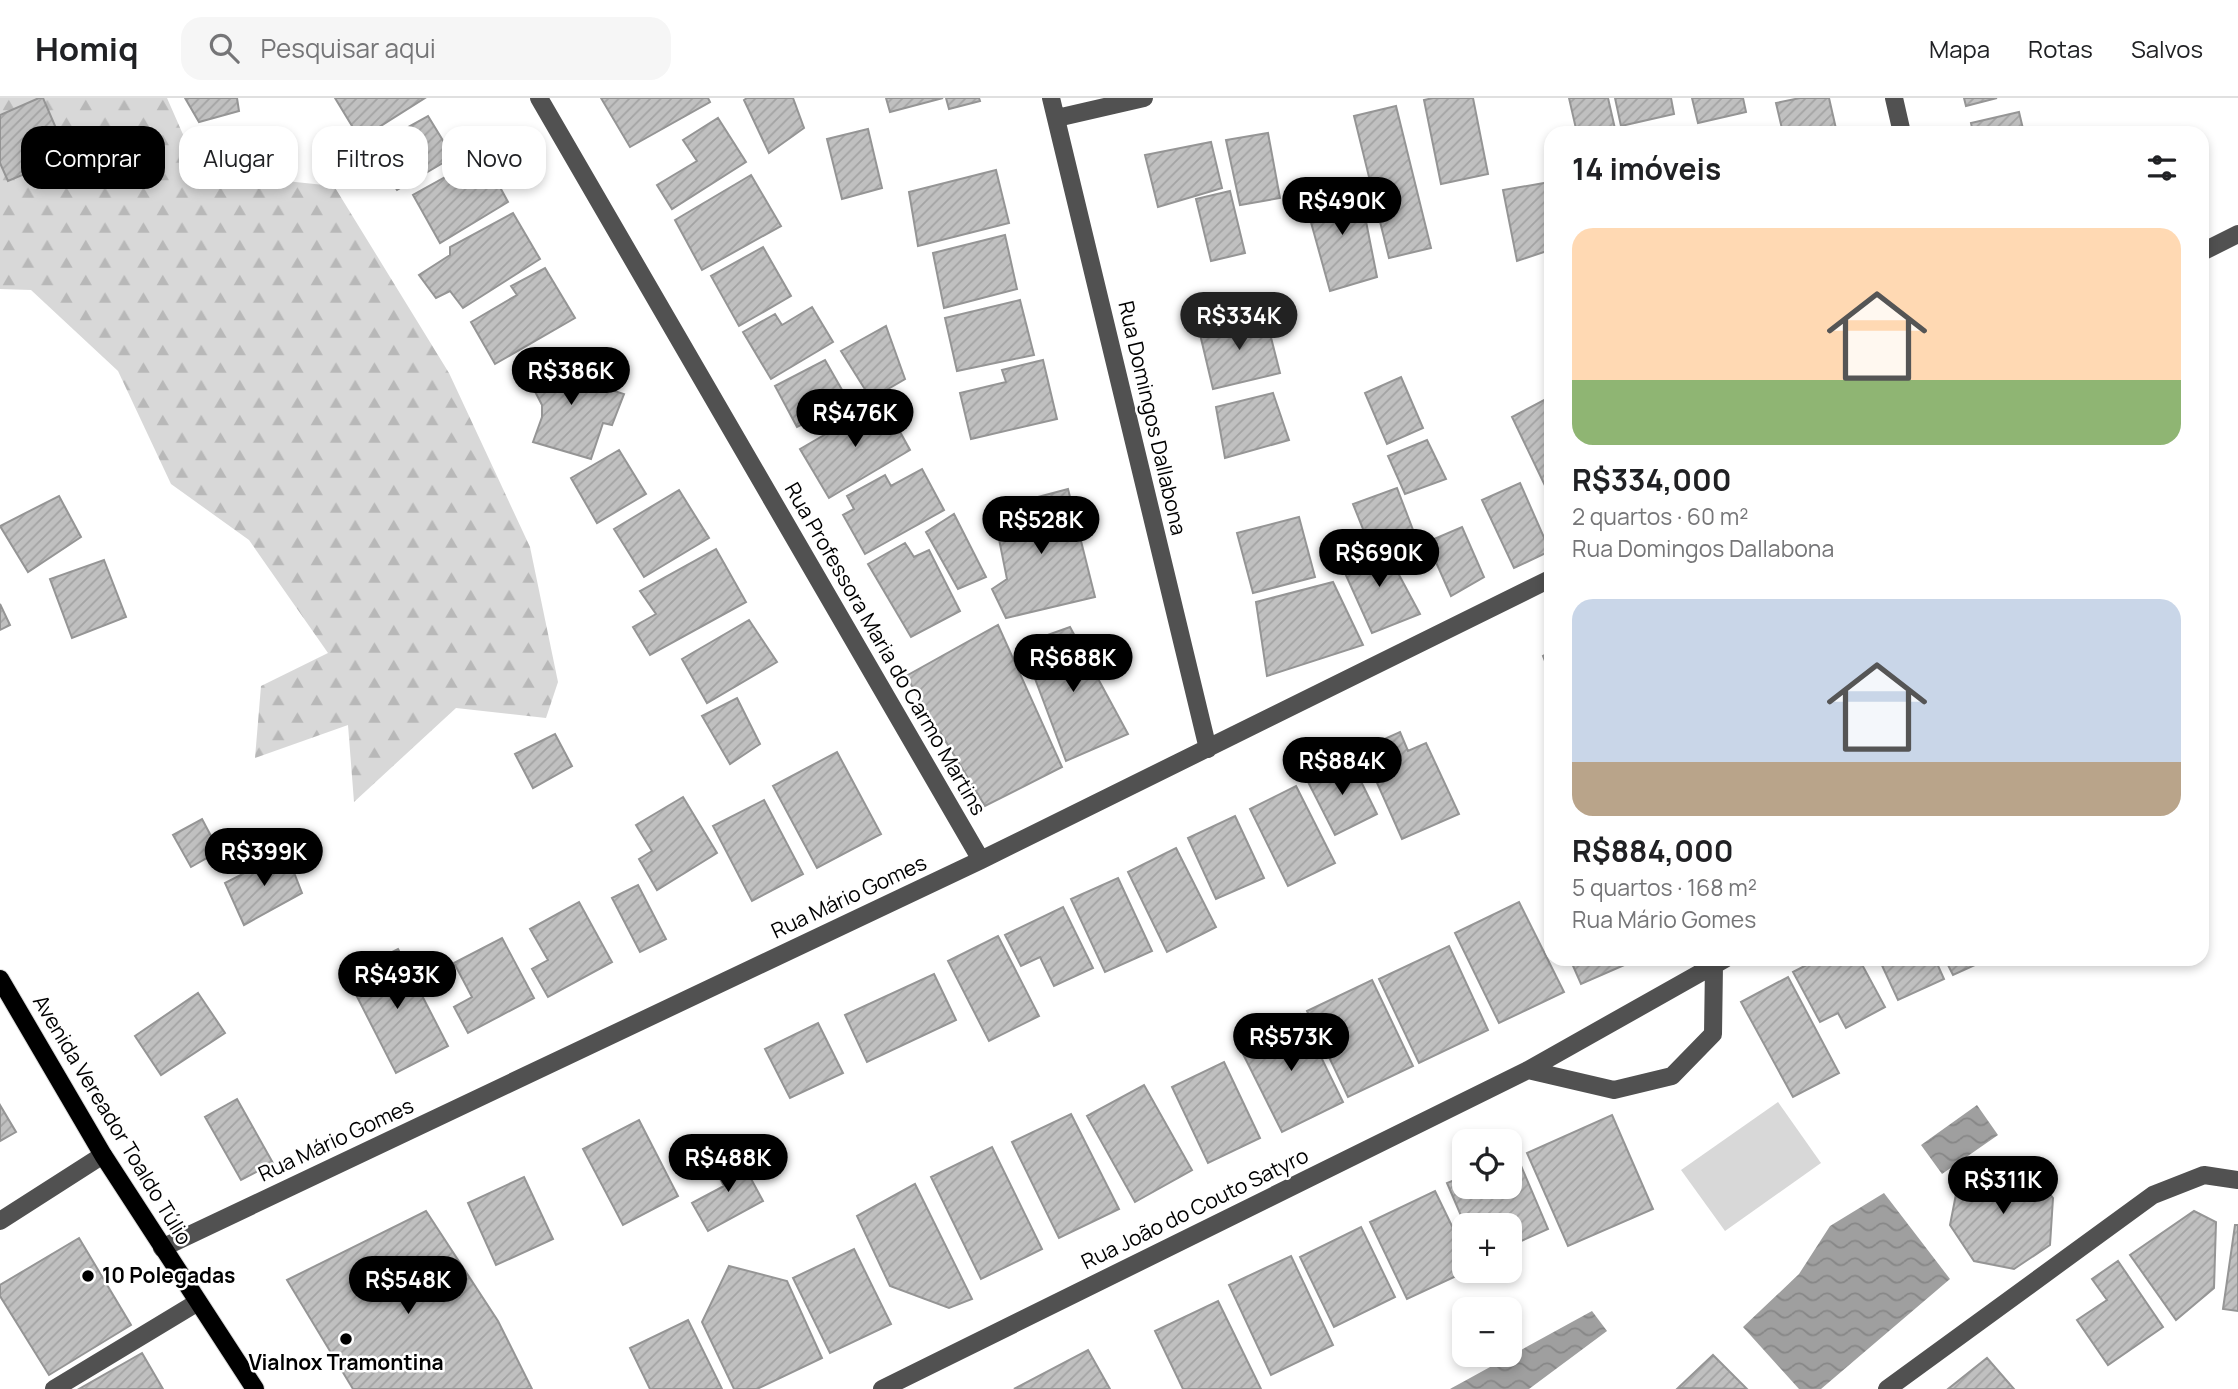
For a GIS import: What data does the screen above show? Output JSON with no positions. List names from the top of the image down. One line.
{"streets":{"main road":["Avenida Vereador Toaldo Túlio"],"street":["Rua Domingos Dallabona","Rua Professora Maria do Carmo Martins","Rua Mário Gomes","Rua João do Couto Satyro"]},"crossings":[["Rua Domingos Dallabona","Rua Mário Gomes"],["Rua Professora Maria do Carmo Martins","Rua Mário Gomes"],["Rua Mário Gomes","Avenida Vereador Toaldo Túlio"]],"places":["10 Polegadas","ViaInox Tramontina"],"page":{"header":"Homiq","search":"Pesquisar aqui","nav":["Mapa","Rotas","Salvos"],"chip":["Comprar","Alugar","Filtros","Novo"],"heading":"14 imóveis","price":["R$490K","R$334K","R$386K","R$476K","R$528K","R$690K","R$688K","R$884K","R$399K","R$493K","R$573K","R$488K","R$311K","R$548K"],"list":[{"name":"R$334,000","note":"2 quartos · 60 m² · Rua Domingos Dallabona"},{"name":"R$884,000","note":"5 quartos · 168 m² · Rua Mário Gomes"}],"map_buttons":["+","−"]}}
